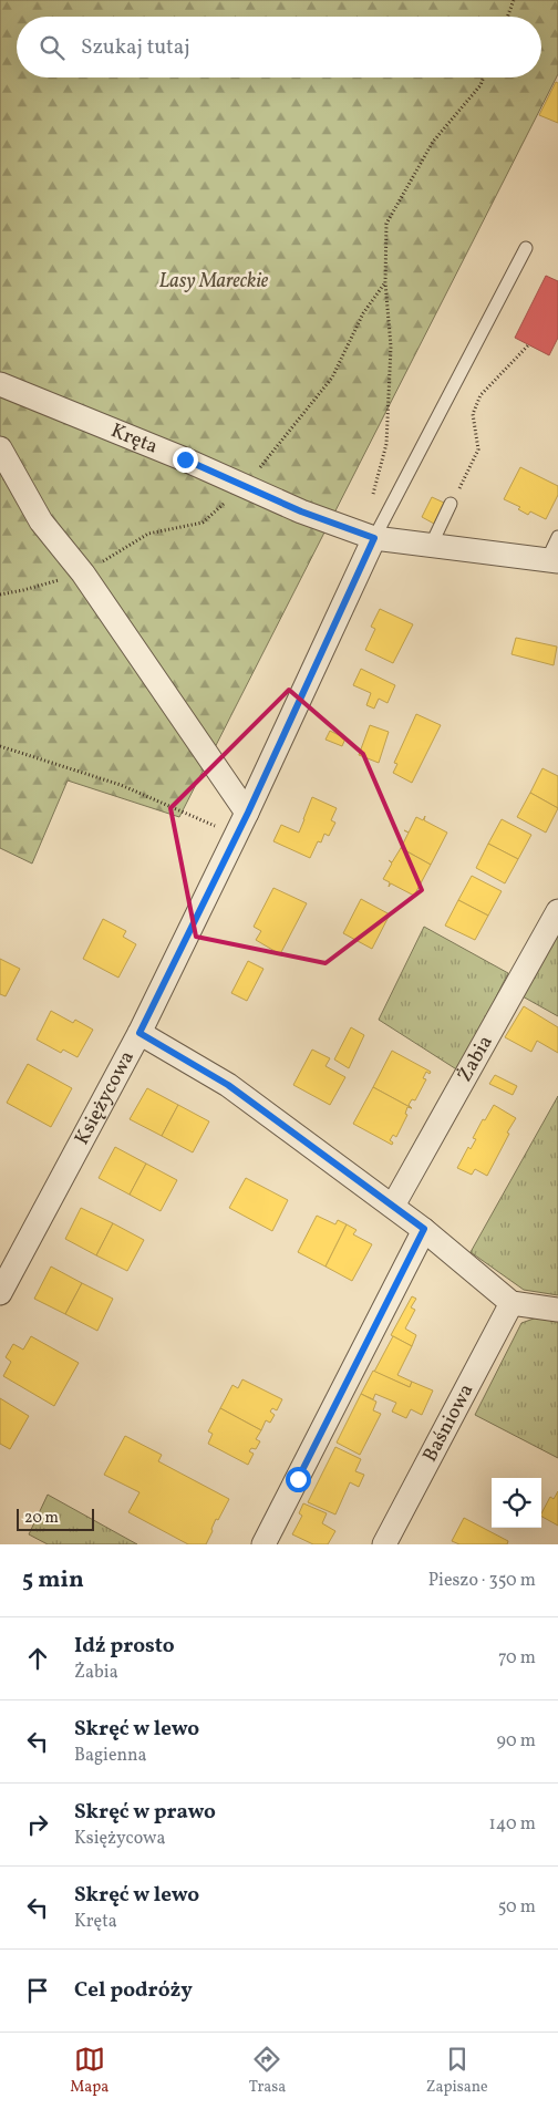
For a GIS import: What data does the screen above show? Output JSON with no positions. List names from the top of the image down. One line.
{"streets":{"street":["Kręta","Żabia","Księżycowa","Baśniowa"]},"crossings":[["Kręta","Księżycowa"]],"parks":["Lasy Mareckie"],"scale_bar":"20 m","page":{"search":"Szukaj tutaj","scale":"20 m","heading":["5 min","Pieszo · 350 m"],"list":[["Idź prosto","Żabia","70 m"],["Skręć w lewo","Bagienna","90 m"],["Skręć w prawo","Księżycowa","140 m"],["Skręć w lewo","Kręta","50 m"],"Cel podróży"],"nav":["Mapa","Trasa","Zapisane"]}}
